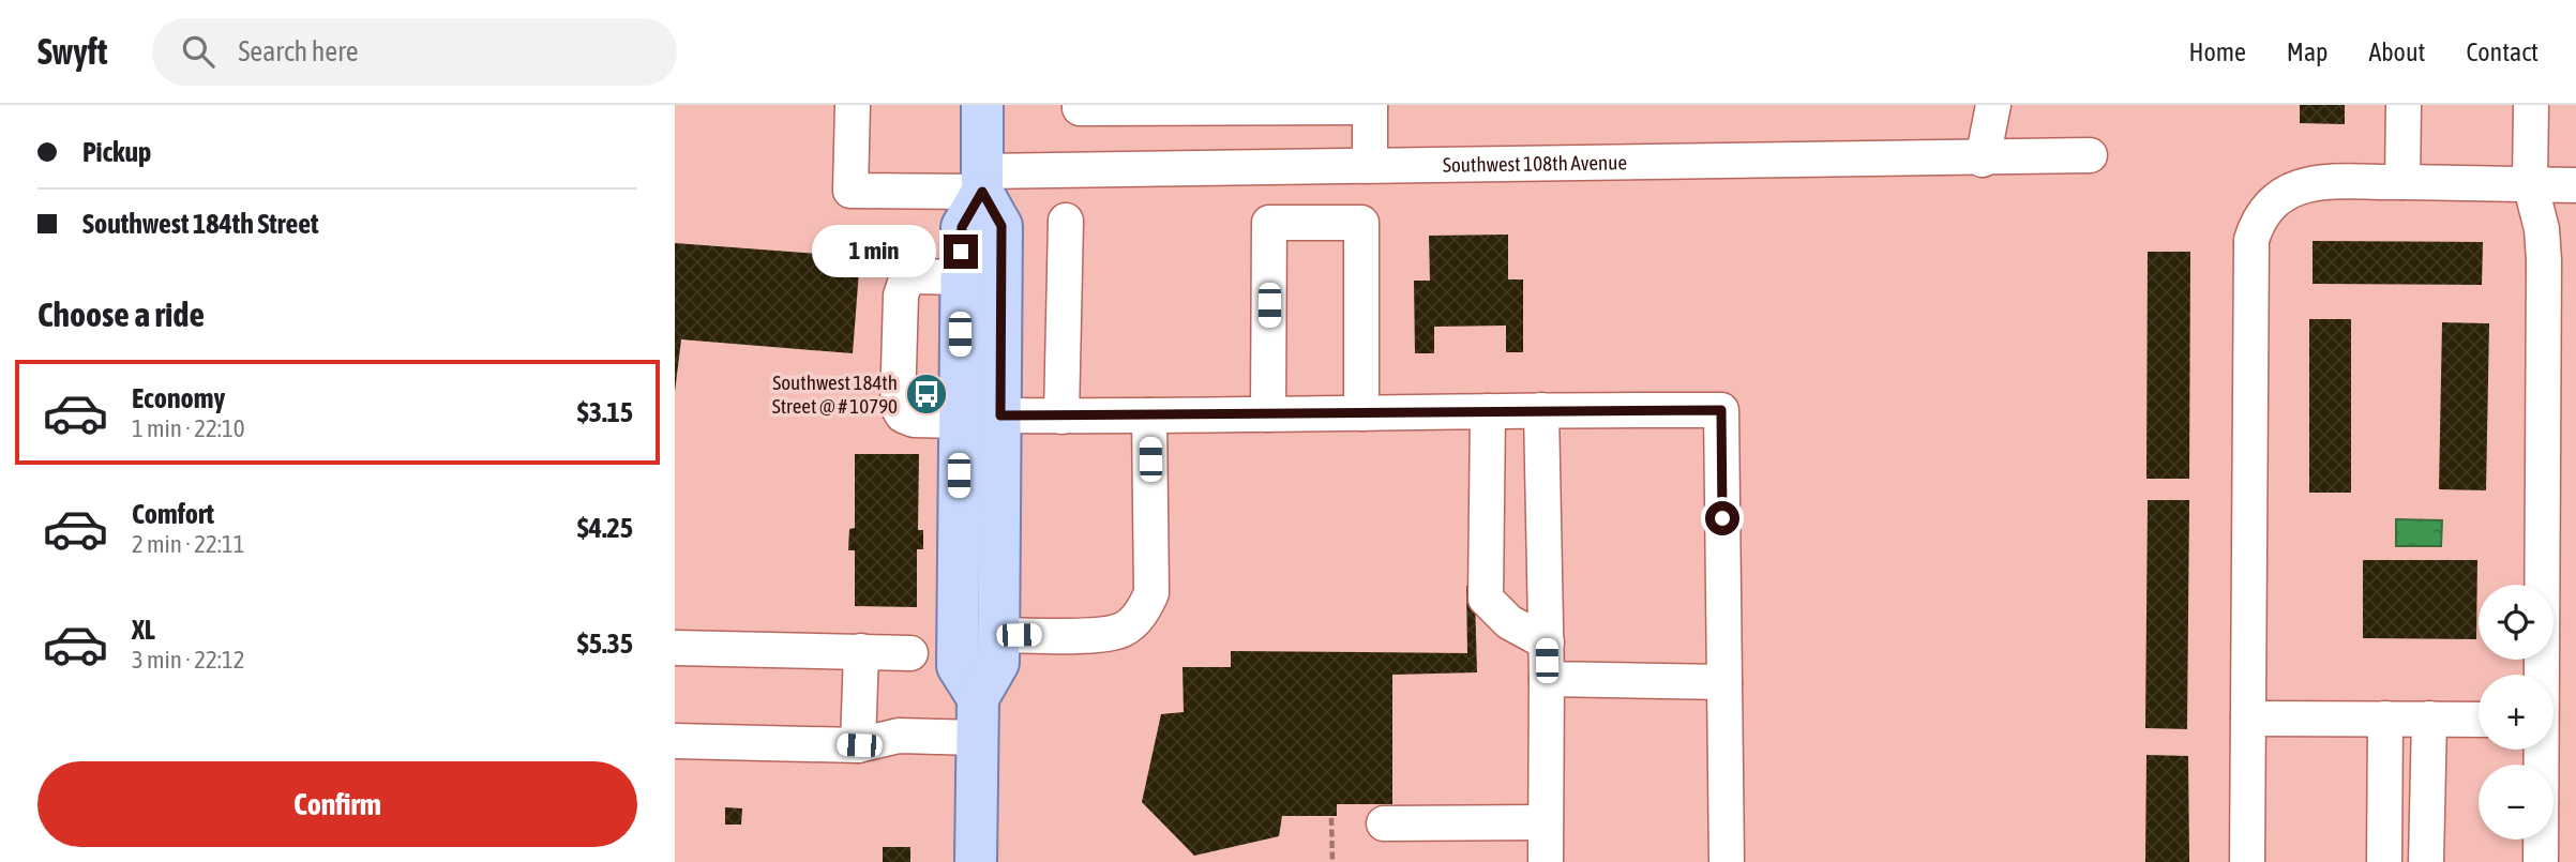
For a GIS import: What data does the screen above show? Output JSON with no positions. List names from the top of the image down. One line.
{"streets":{"street":["Southwest 108th Avenue"]},"places":{"bus stop":["Southwest 184th Street @ # 10790"]},"page":{"header":"Swyft","search":"Search here","nav":["Home","Map","About","Contact"],"banner":["Pickup","Southwest 184th Street"],"bubble":"1 min","heading":"Choose a ride","list":[{"name":"Economy","note":"1 min · 22:10","value":"$3.15"},{"name":"Comfort","note":"2 min · 22:11","value":"$4.25"},{"name":"XL","note":"3 min · 22:12","value":"$5.35"}],"map_buttons":["+","−"],"buttons":"Confirm"}}
